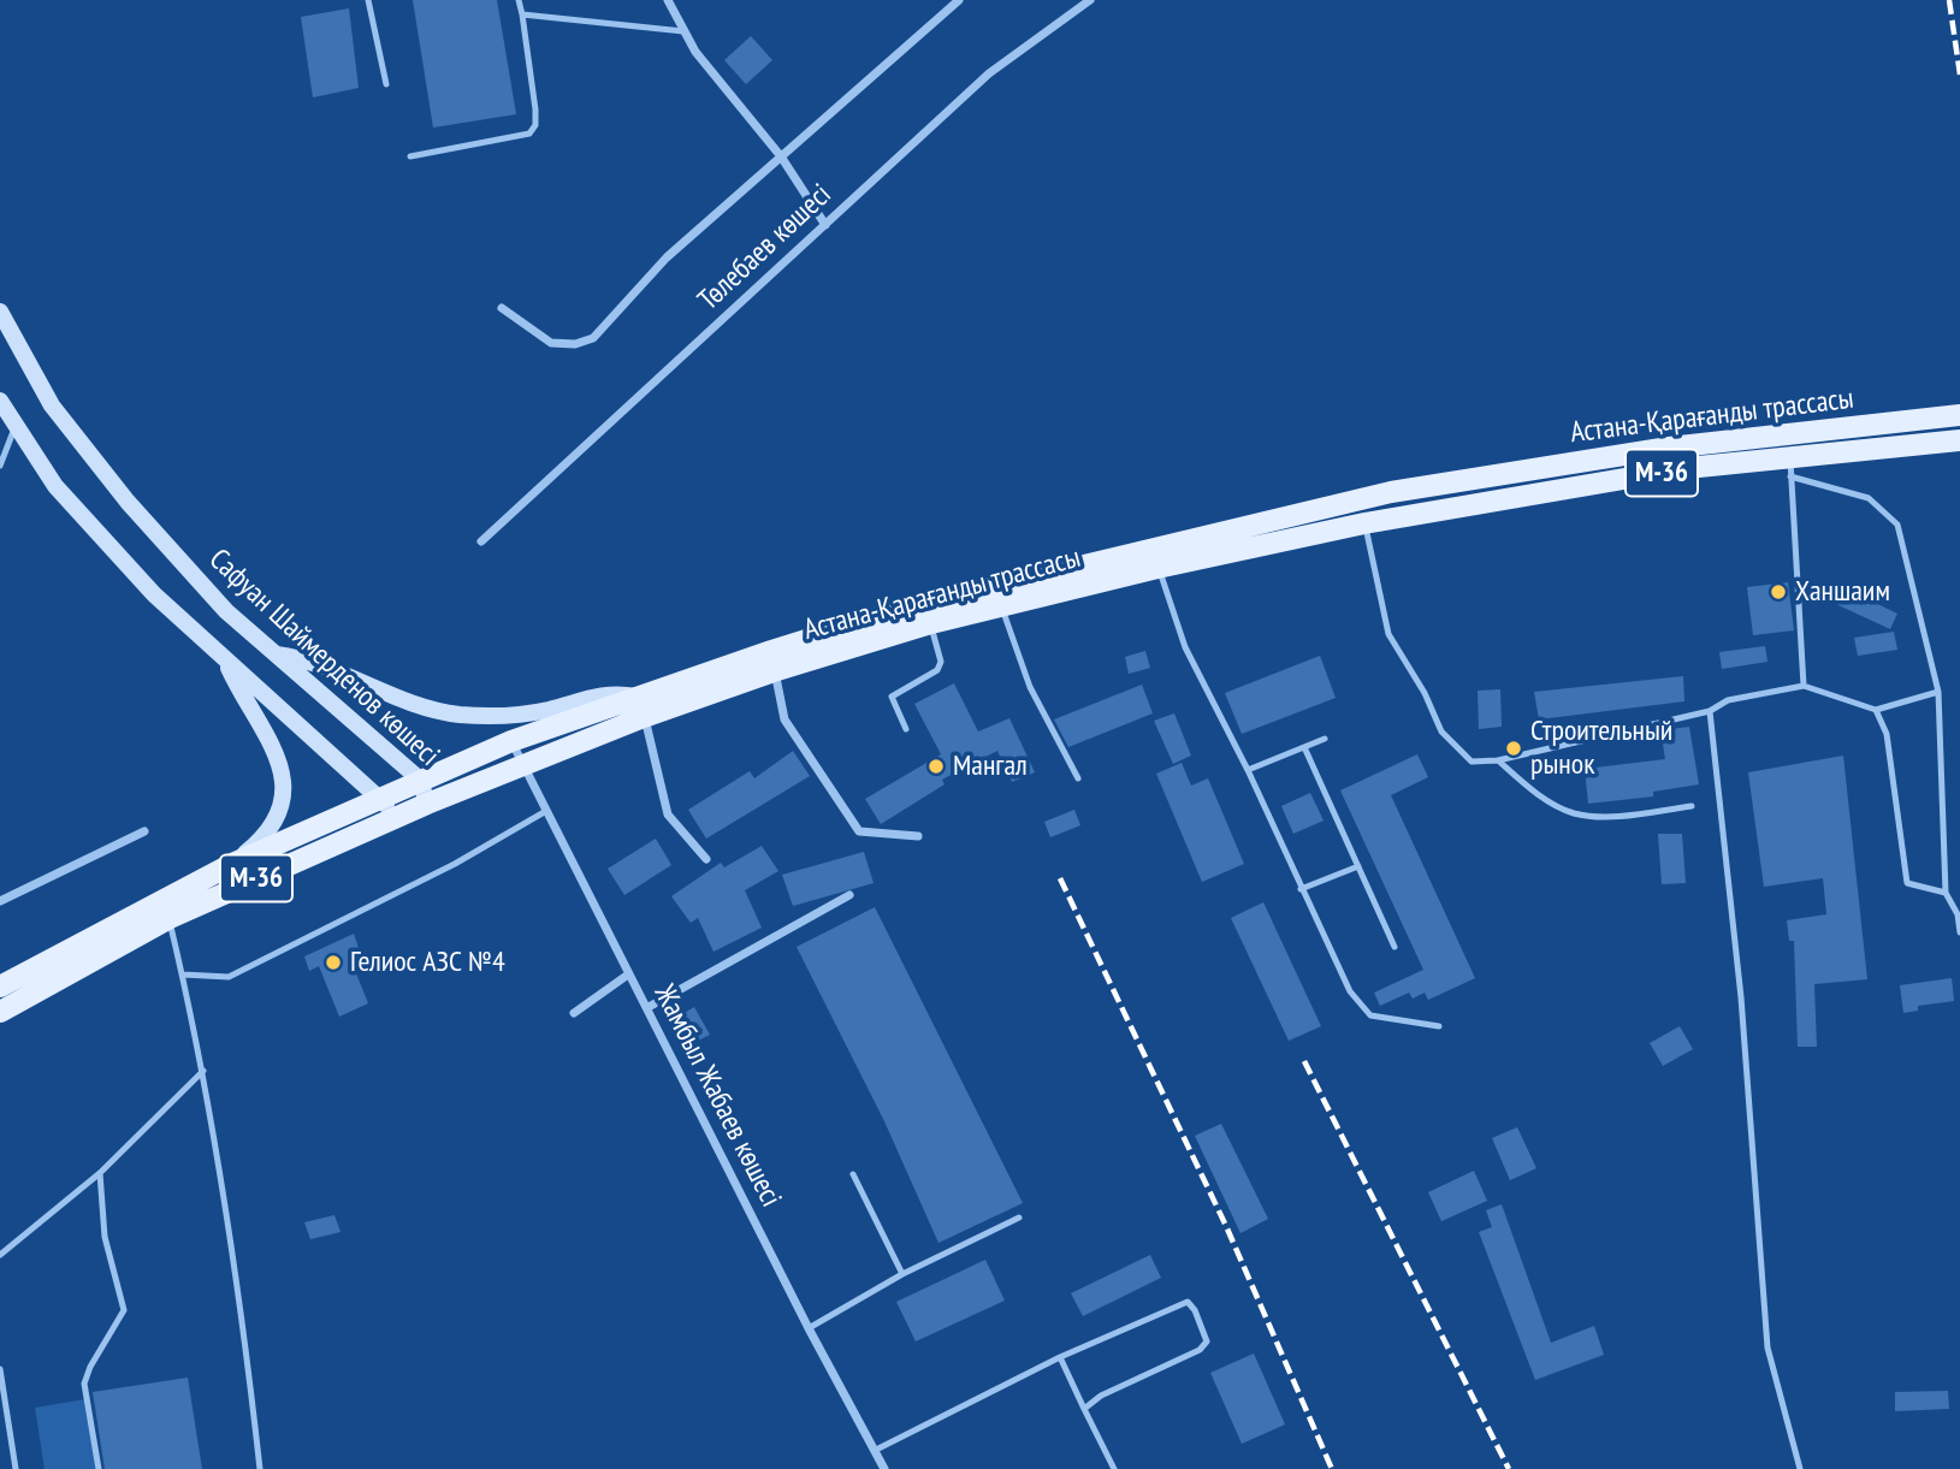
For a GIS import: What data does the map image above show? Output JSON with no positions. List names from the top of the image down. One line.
{"streets":{"main road":["Астана-Қарағанды трассасы","M-36","Сафуан Шаймерденов көшесі"],"street":["Төлебаев көшесі","Жамбыл Жабаев көшесі"]},"crossings":[["Астана-Қарағанды трассасы","Сафуан Шаймерденов көшесі"],["Астана-Қарағанды трассасы","Жамбыл Жабаев көшесі"]],"places":["Ханшаим","Строительный рынок","Мангал","Гелиос АЗС №4"]}
